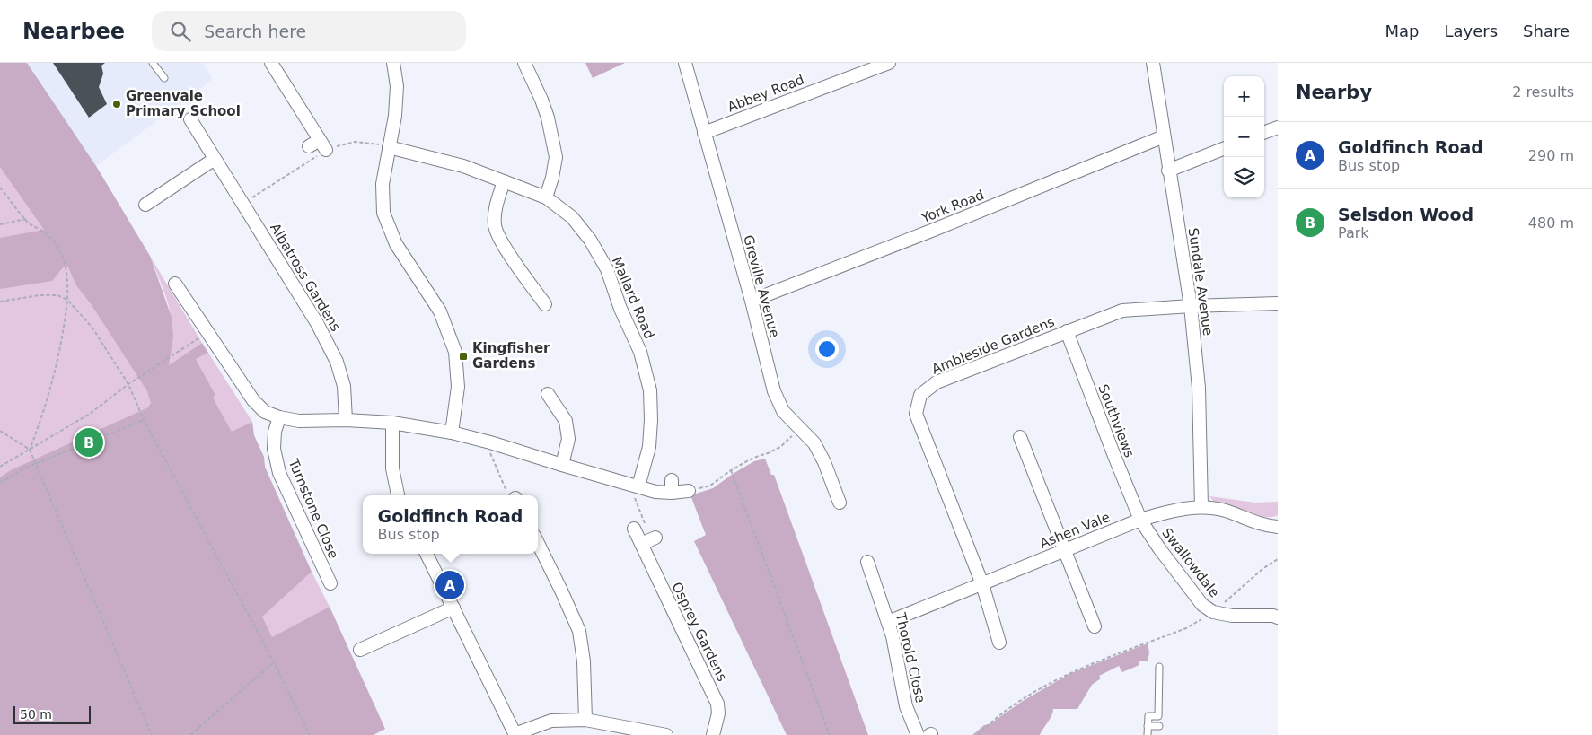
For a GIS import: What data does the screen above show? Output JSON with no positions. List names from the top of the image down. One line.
{"streets":{"street":["Abbey Road","York Road","Albatross Gardens","Sundale Avenue","Greville Avenue","Mallard Road","Ambleside Gardens","Southviews","Turnstone Close","Ashen Vale","Swallowdale","Osprey Gardens","Thorold Close"]},"crossings":[["Abbey Road","Greville Avenue"],["York Road","Sundale Avenue"],["York Road","Greville Avenue"],["Sundale Avenue","Ambleside Gardens"],["Sundale Avenue","Ashen Vale"],["Ambleside Gardens","Southviews"],["Ambleside Gardens","Ashen Vale"],["Southviews","Ashen Vale"],["Southviews","Swallowdale"],["Ashen Vale","Swallowdale"],["Ashen Vale","Thorold Close"]],"places":{"other":["Greenvale Primary School"],"transit":["Kingfisher Gardens"]},"scale_bar":"50 m","page":{"header":"Nearbee","search":"Search here","nav":["Map","Layers","Share"],"heading":["Nearby","2 results"],"map_buttons":["+","−"],"list":[{"mark":"A","name":"Goldfinch Road","note":"Bus stop","value":"290 m"},{"mark":"B","name":"Selsdon Wood","note":"Park","value":"480 m"}],"pins":["B","A"],"popup":["Goldfinch Road","Bus stop"],"scale":"50 m"}}
